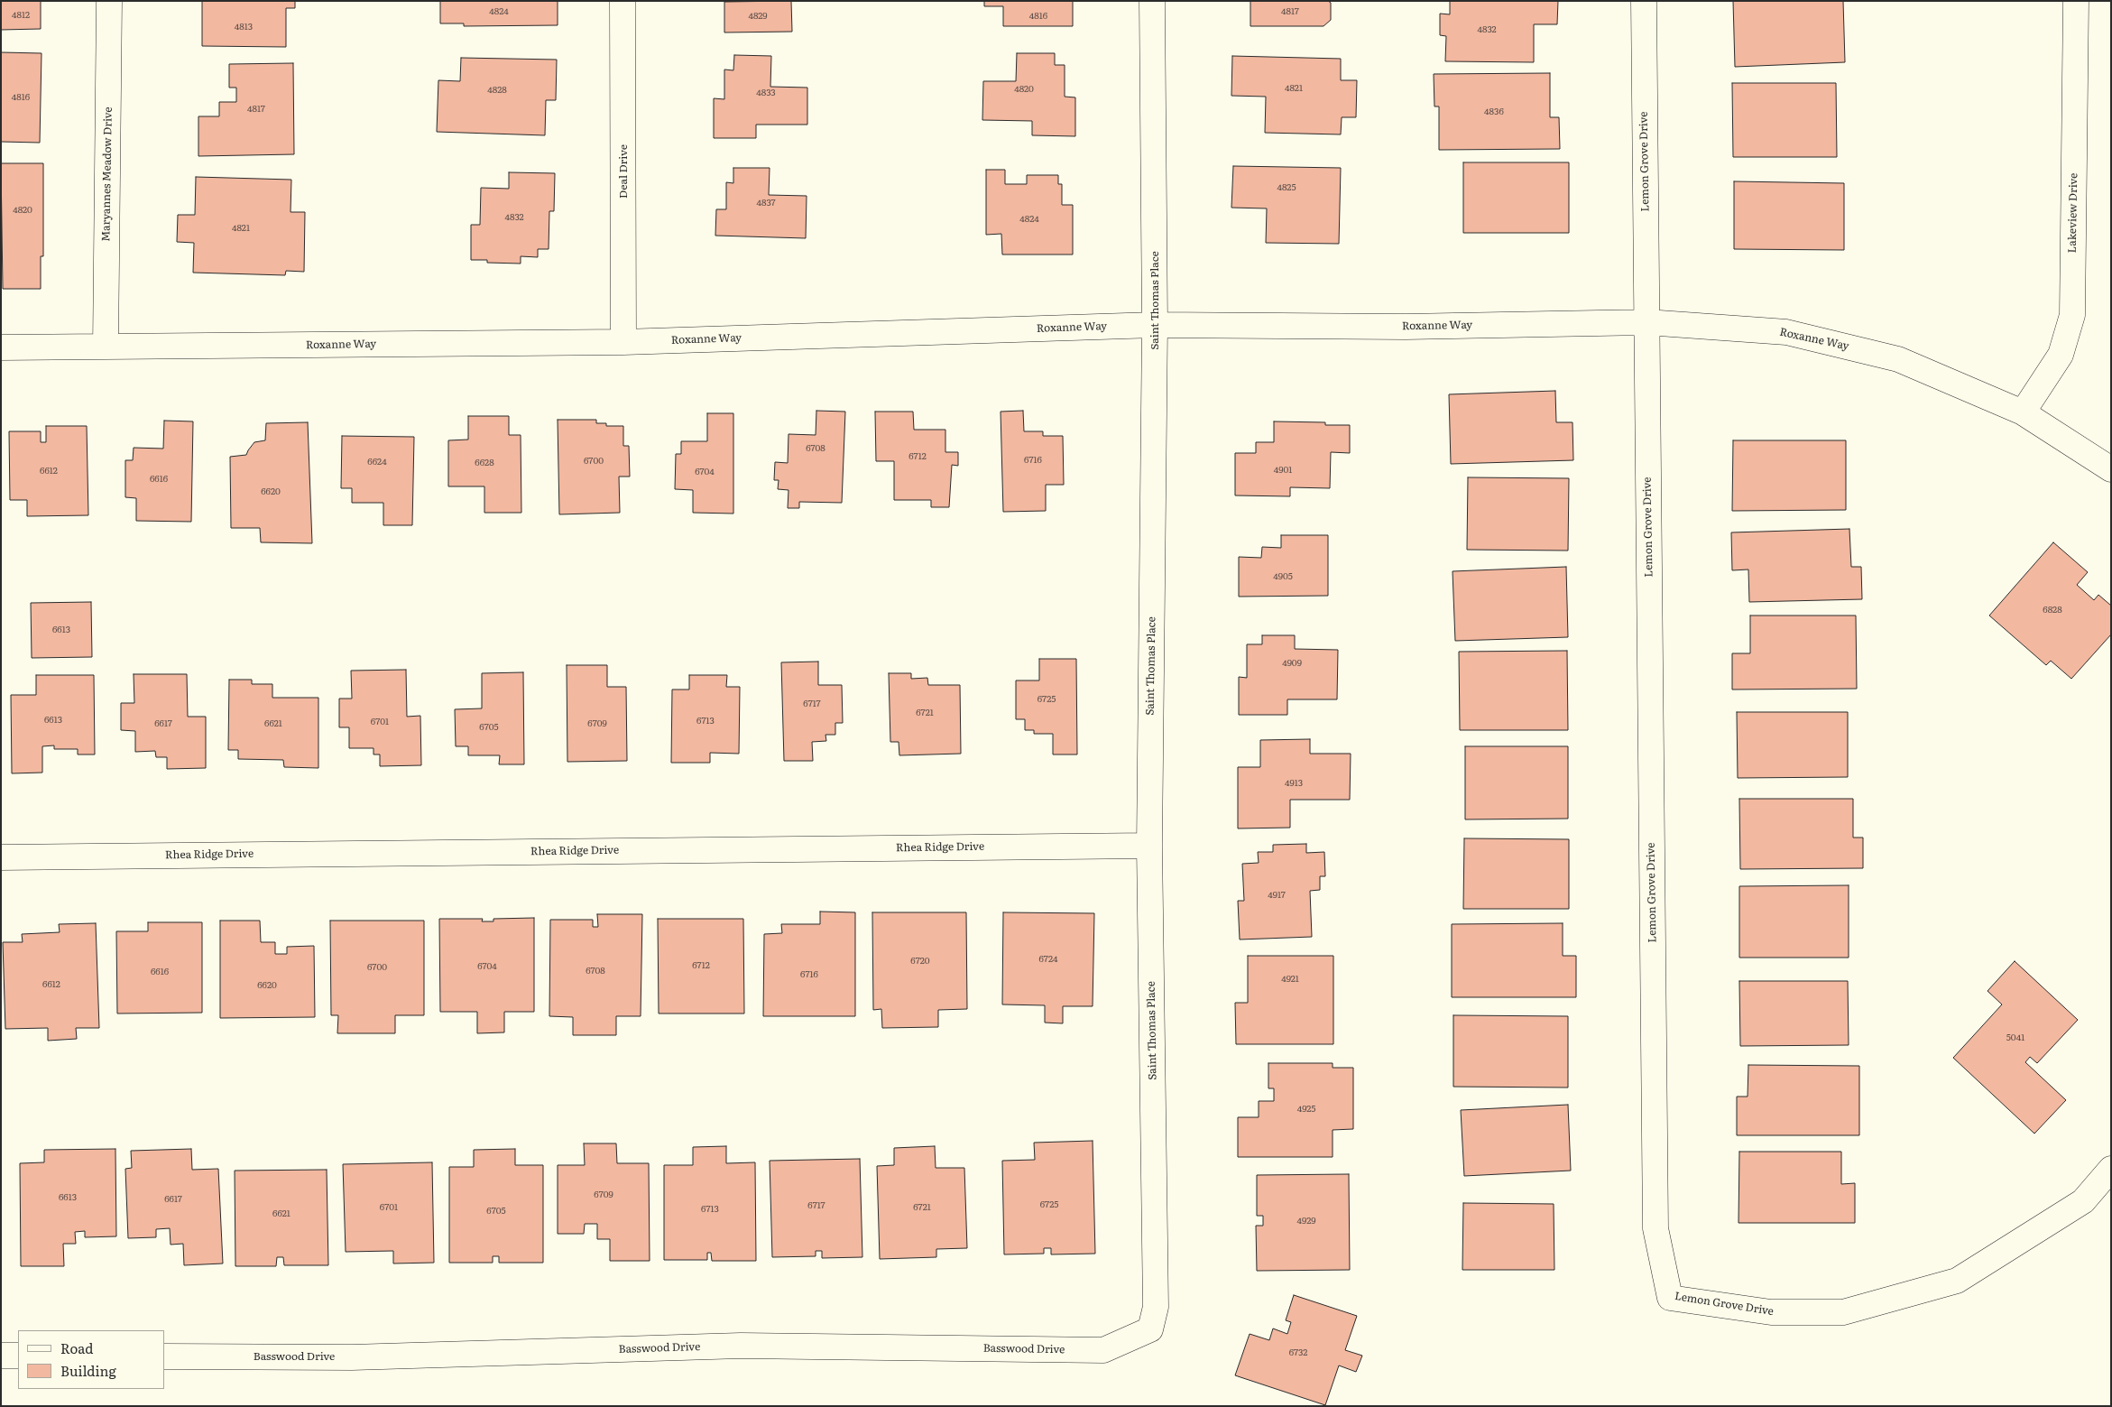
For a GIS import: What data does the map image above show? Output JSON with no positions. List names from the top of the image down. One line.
{"streets":{"street":["Lemon Grove Drive","Deal Drive","Maryannes Meadow Drive","Lakeview Drive","Saint Thomas Place","Roxanne Way","Rhea Ridge Drive","Basswood Drive"]},"crossings":[["Lemon Grove Drive","Roxanne Way"],["Deal Drive","Roxanne Way"],["Maryannes Meadow Drive","Roxanne Way"],["Lakeview Drive","Roxanne Way"],["Saint Thomas Place","Roxanne Way"],["Saint Thomas Place","Rhea Ridge Drive"],["Saint Thomas Place","Basswood Drive"]],"house_numbers":["4824","4817","4812","4829","4816","4813","4832","4821","4820","4828","4833","4816","4817","4836","4825","4837","4820","4832","4824","4821","6708","6712","6716","6700","6624","6628","4901","6612","6704","6616","6620","4905","6828","6613","4909","6725","6717","6721","6613","6713","6701","6617","6621","6709","6705","4913","4917","6724","6720","6712","6704","6700","6708","6616","6716","4921","6612","6620","5041","4925","6709","6613","6617","6725","6717","6701","6721","6713","6705","6621","4929","6732"],"legend":["Road","Building"]}
